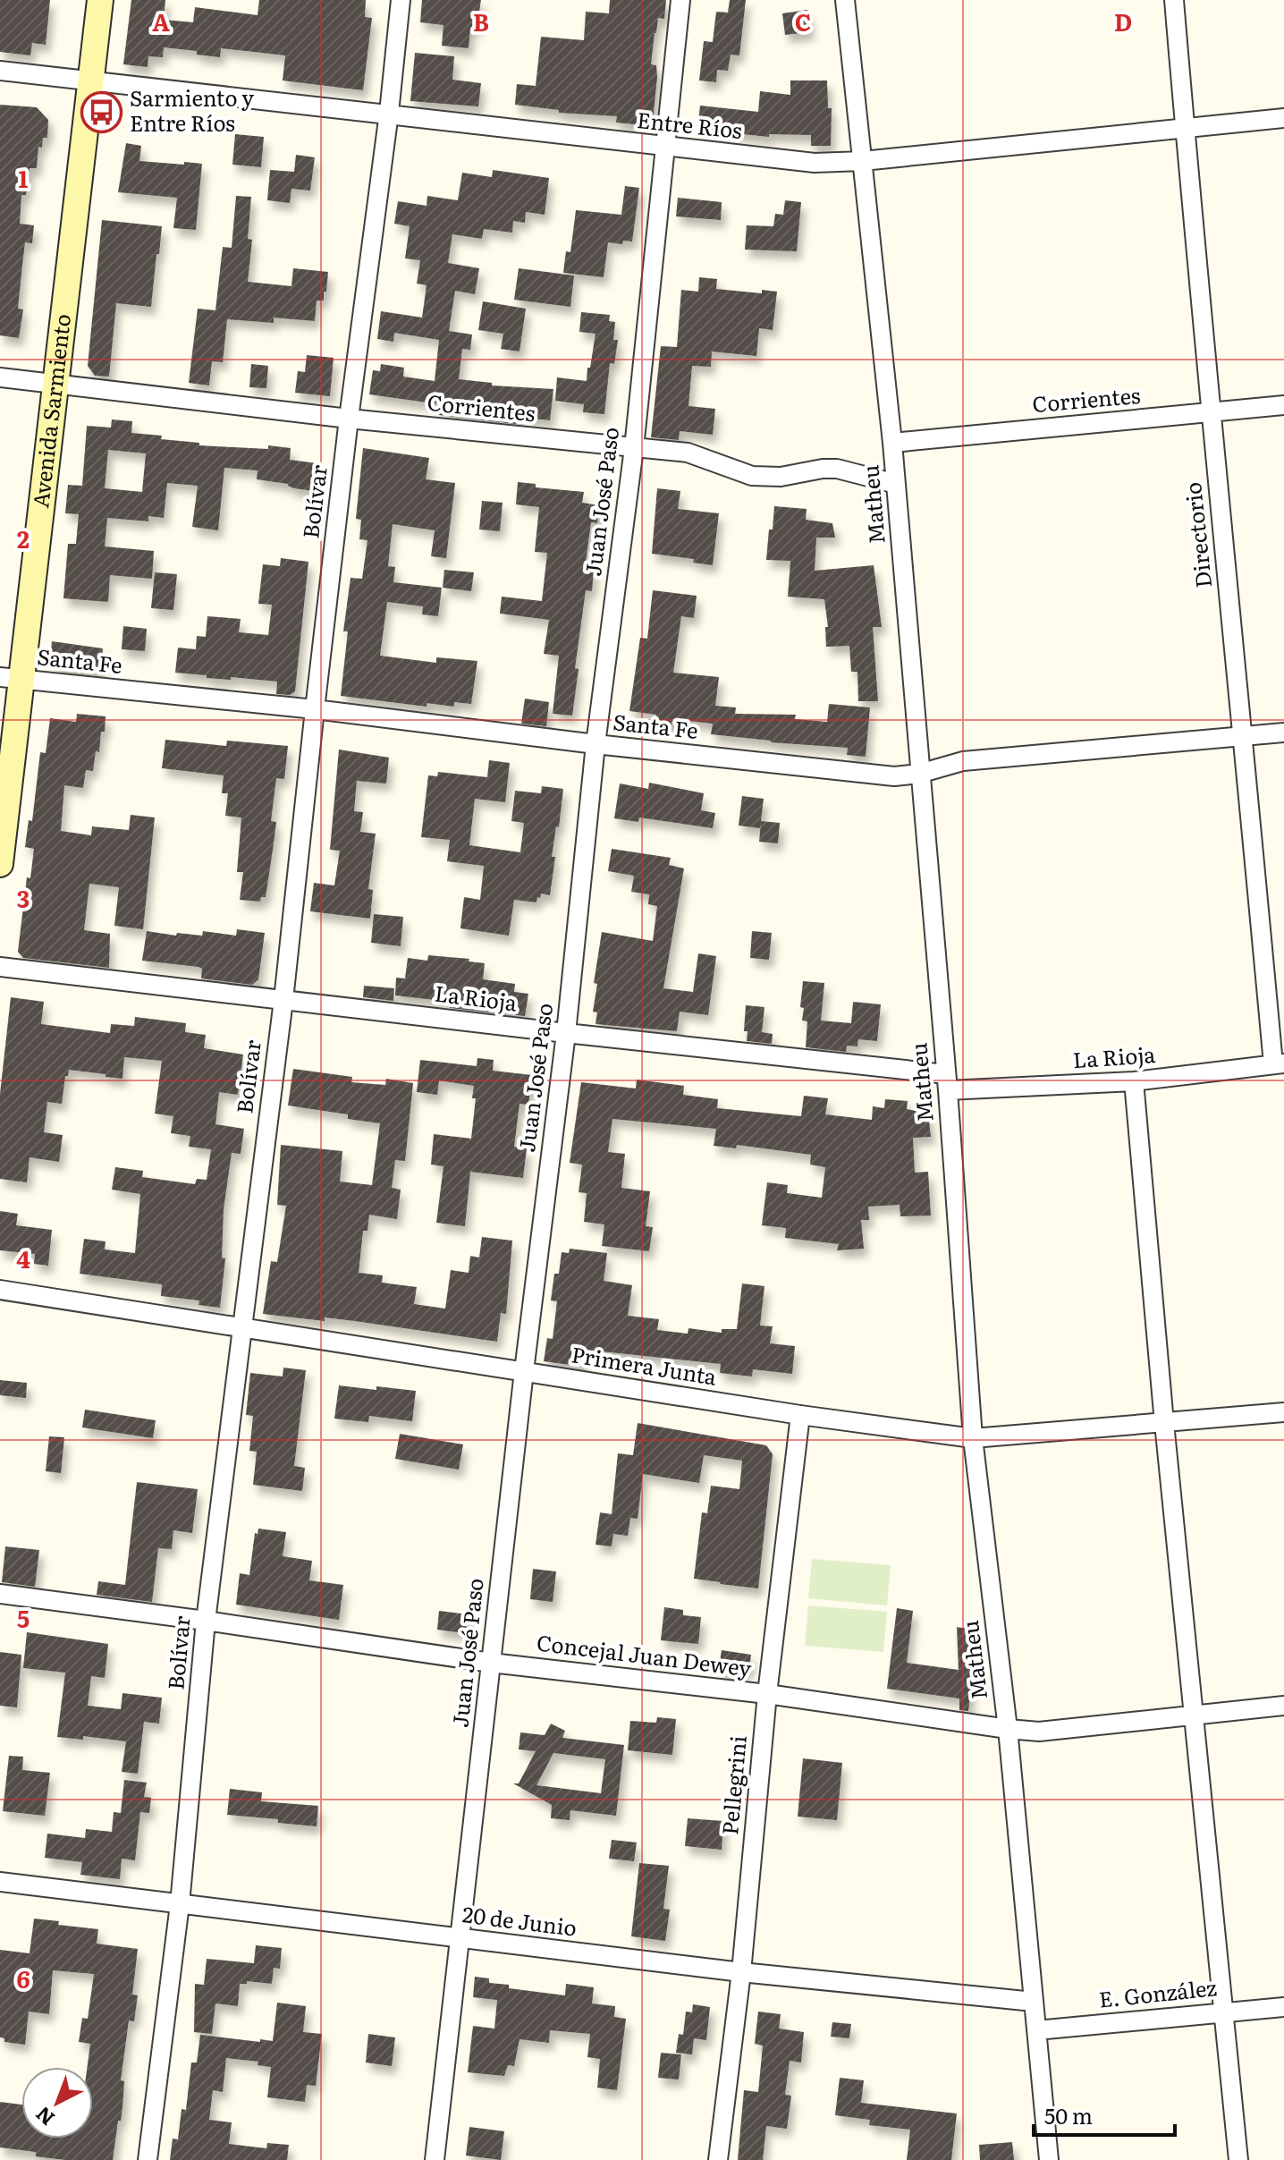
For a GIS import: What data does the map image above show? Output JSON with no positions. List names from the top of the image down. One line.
{"streets":{"main road":["Avenida Sarmiento"],"street":["Entre Ríos","Corrientes","Bolívar","Juan José Paso","Matheu","Directorio","Santa Fe","La Rioja","Primera Junta","Concejal Juan Dewey","Pellegrini","20 de Junio","E. González"]},"crossings":[["Entre Ríos","Avenida Sarmiento"],["Entre Ríos","Bolívar"],["Entre Ríos","Juan José Paso"],["Entre Ríos","Matheu"],["Entre Ríos","Directorio"],["Corrientes","Avenida Sarmiento"],["Corrientes","Bolívar"],["Corrientes","Juan José Paso"],["Corrientes","Matheu"],["Corrientes","Directorio"],["Avenida Sarmiento","Santa Fe"],["Bolívar","Santa Fe"],["Bolívar","La Rioja"],["Bolívar","Primera Junta"],["Bolívar","Concejal Juan Dewey"],["Bolívar","20 de Junio"],["Juan José Paso","Santa Fe"],["Juan José Paso","La Rioja"],["Juan José Paso","Primera Junta"],["Juan José Paso","Concejal Juan Dewey"],["Juan José Paso","20 de Junio"],["Matheu","Santa Fe"],["Matheu","La Rioja"],["Matheu","Primera Junta"],["Matheu","Concejal Juan Dewey"],["Matheu","20 de Junio"],["Matheu","E. González"],["Directorio","Santa Fe"],["Directorio","La Rioja"],["Primera Junta","Pellegrini"],["Concejal Juan Dewey","Pellegrini"],["Pellegrini","20 de Junio"]],"places":{"bus stop":["Sarmiento y Entre Ríos"]},"scale_bar":"50 m","north":"bottom left","grid":{"columns":["A","B","C","D"],"rows":["1","2","3","4","5","6"]}}
